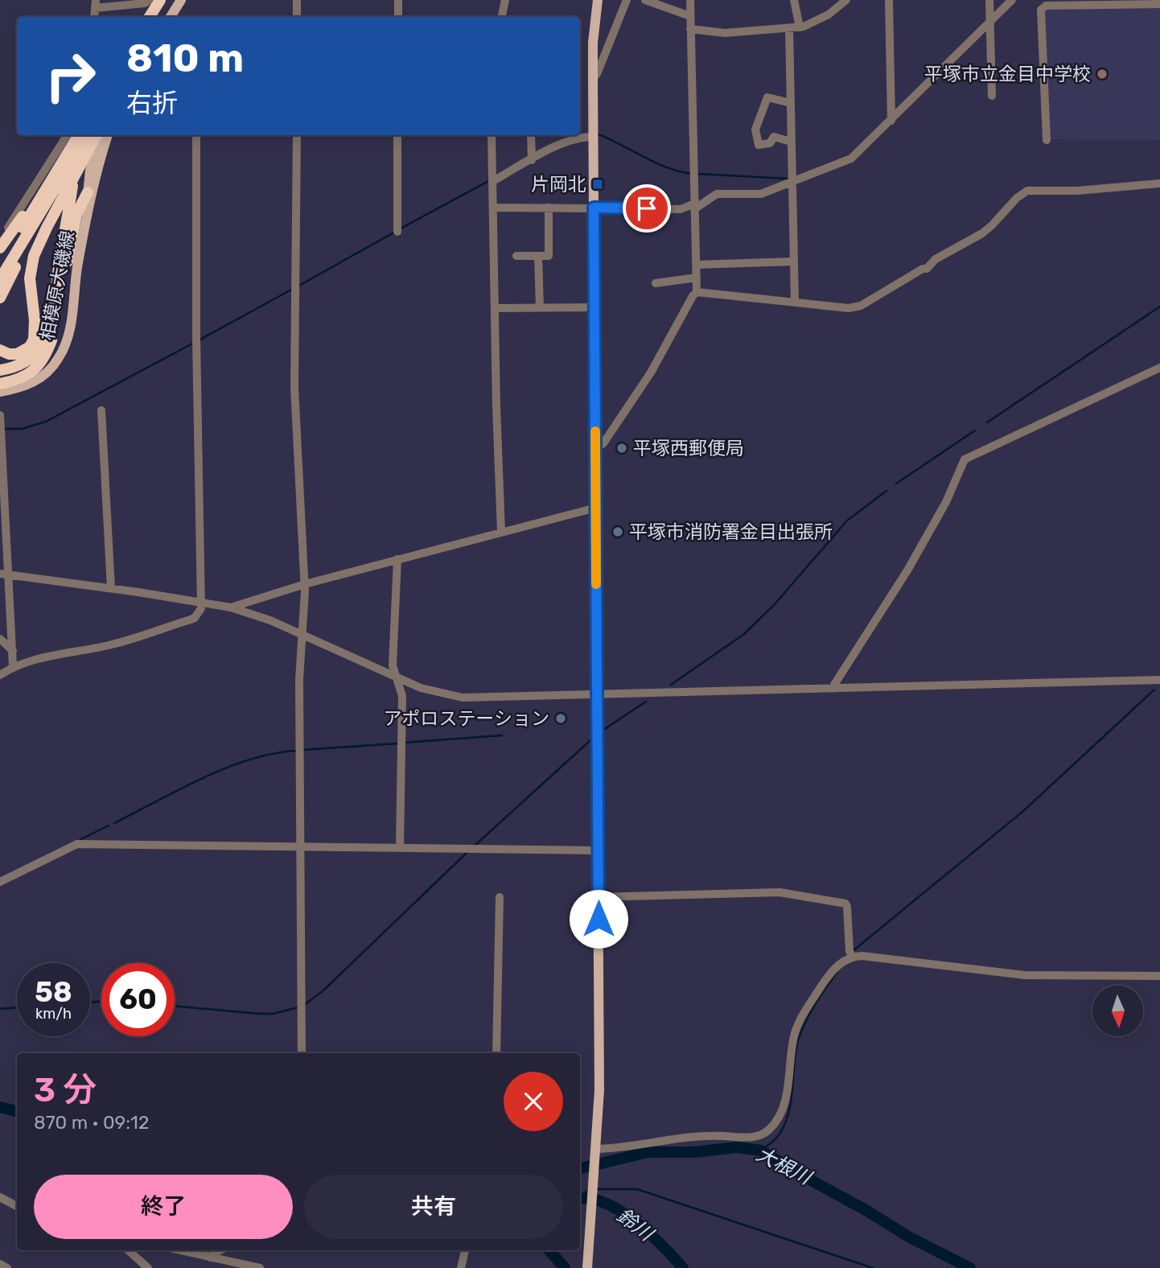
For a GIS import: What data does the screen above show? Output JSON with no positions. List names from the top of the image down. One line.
{"streets":{"main road":["相模原大磯線"]},"water":["大根川","鈴川"],"places":{"other":["平塚市立金目中学校","平塚西郵便局","平塚市消防署金目出張所","アポロステーション"],"transit":["片岡北"]},"north":"bottom","page":{"turn":["810 m","右折"],"speed":"58 km/h","limit":"60","heading":["3 分","870 m · 09:12"],"buttons":["終了","共有"]}}
